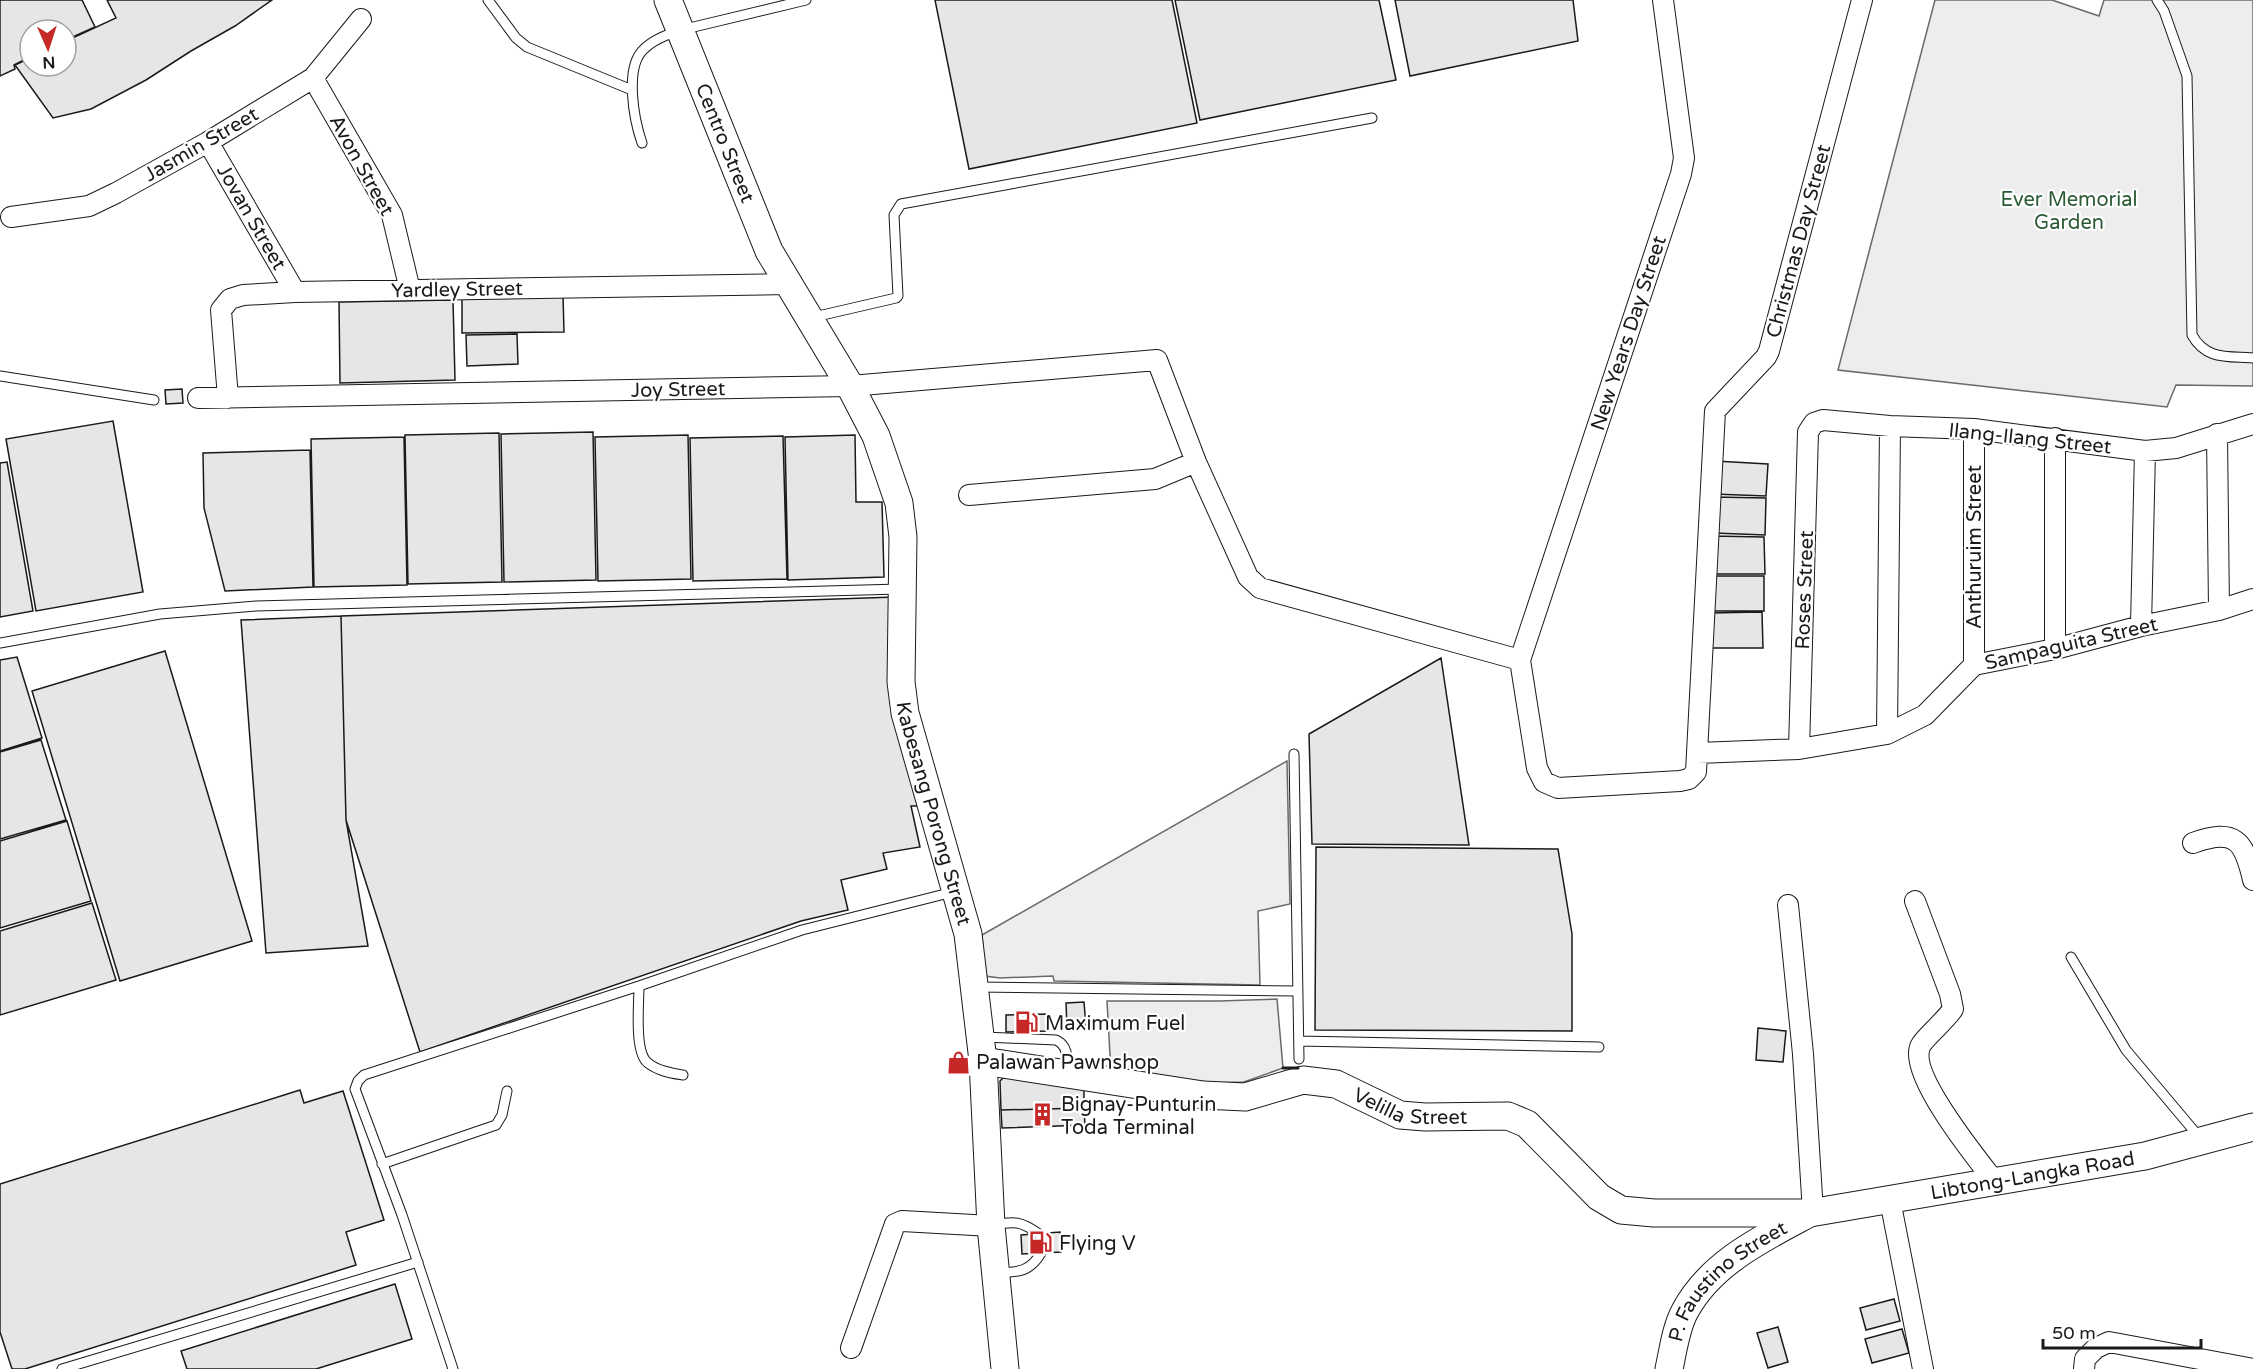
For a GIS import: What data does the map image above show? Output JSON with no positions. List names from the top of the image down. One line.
{"streets":{"main road":["Centro Street","Kabesang Porong Street","Velilla Street","Libtong-Langka Road","P. Faustino Street"],"street":["Jasmin Street","Avon Street","Jovan Street","Christmas Day Street","Yardley Street","New Years Day Street","Joy Street","Ilang-Ilang Street","Anthuruim Street","Roses Street","Sampaguita Street"]},"crossings":[["Centro Street","Yardley Street"],["Centro Street","Kabesang Porong Street"],["Jasmin Street","Avon Street"],["Jasmin Street","Jovan Street"],["Avon Street","Yardley Street"],["Jovan Street","Yardley Street"],["Christmas Day Street","New Years Day Street"],["Christmas Day Street","Sampaguita Street"],["Yardley Street","Joy Street"],["Yardley Street","Kabesang Porong Street"],["Joy Street","Kabesang Porong Street"],["Ilang-Ilang Street","Anthuruim Street"],["Ilang-Ilang Street","Roses Street"],["Anthuruim Street","Sampaguita Street"],["Roses Street","Sampaguita Street"],["Kabesang Porong Street","Velilla Street"],["Velilla Street","Libtong-Langka Road"],["Velilla Street","P. Faustino Street"],["Libtong-Langka Road","P. Faustino Street"]],"parks":["Ever Memorial Garden"],"places":{"fuel station":["Maximum Fuel","Flying V"],"shop":["Palawan Pawnshop"],"building":["Bignay-Punturin Toda Terminal"]},"scale_bar":"50 m","north":"bottom"}
